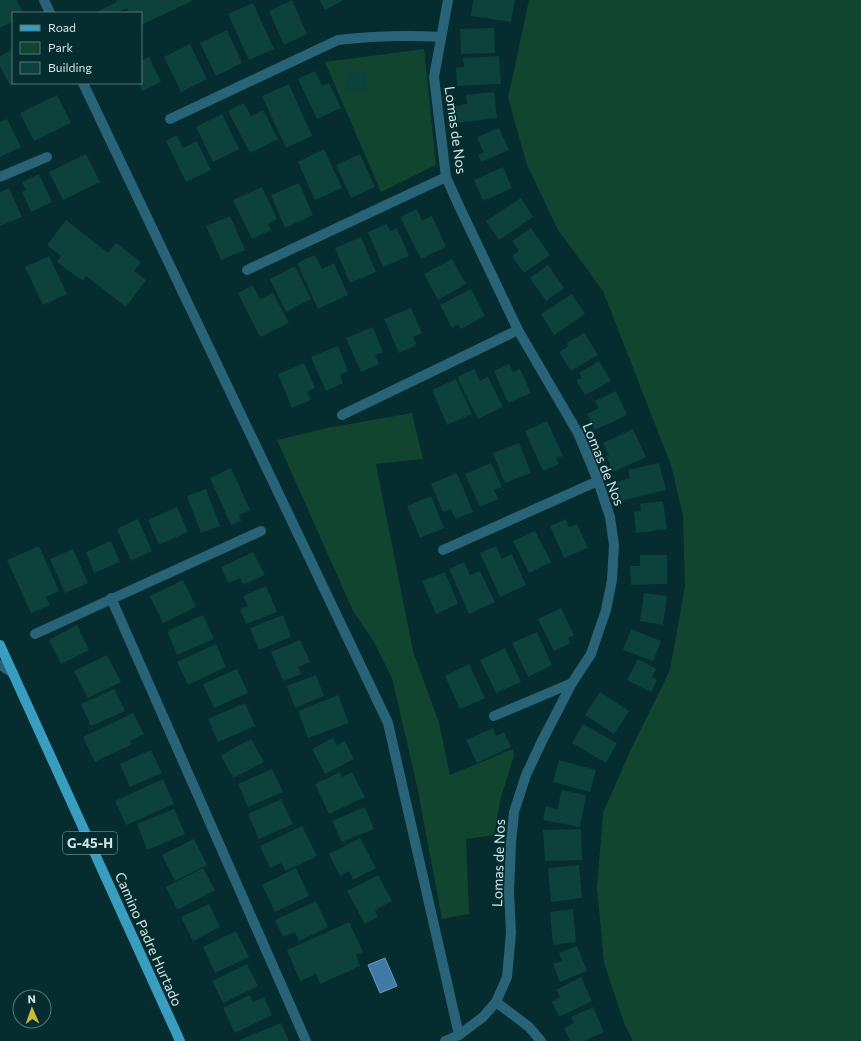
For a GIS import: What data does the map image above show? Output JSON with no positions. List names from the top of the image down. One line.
{"streets":{"main road":["G-45-H","Camino Padre Hurtado"],"street":["Lomas de Nos"]},"legend":["Road","Park","Building"],"north":"top"}
